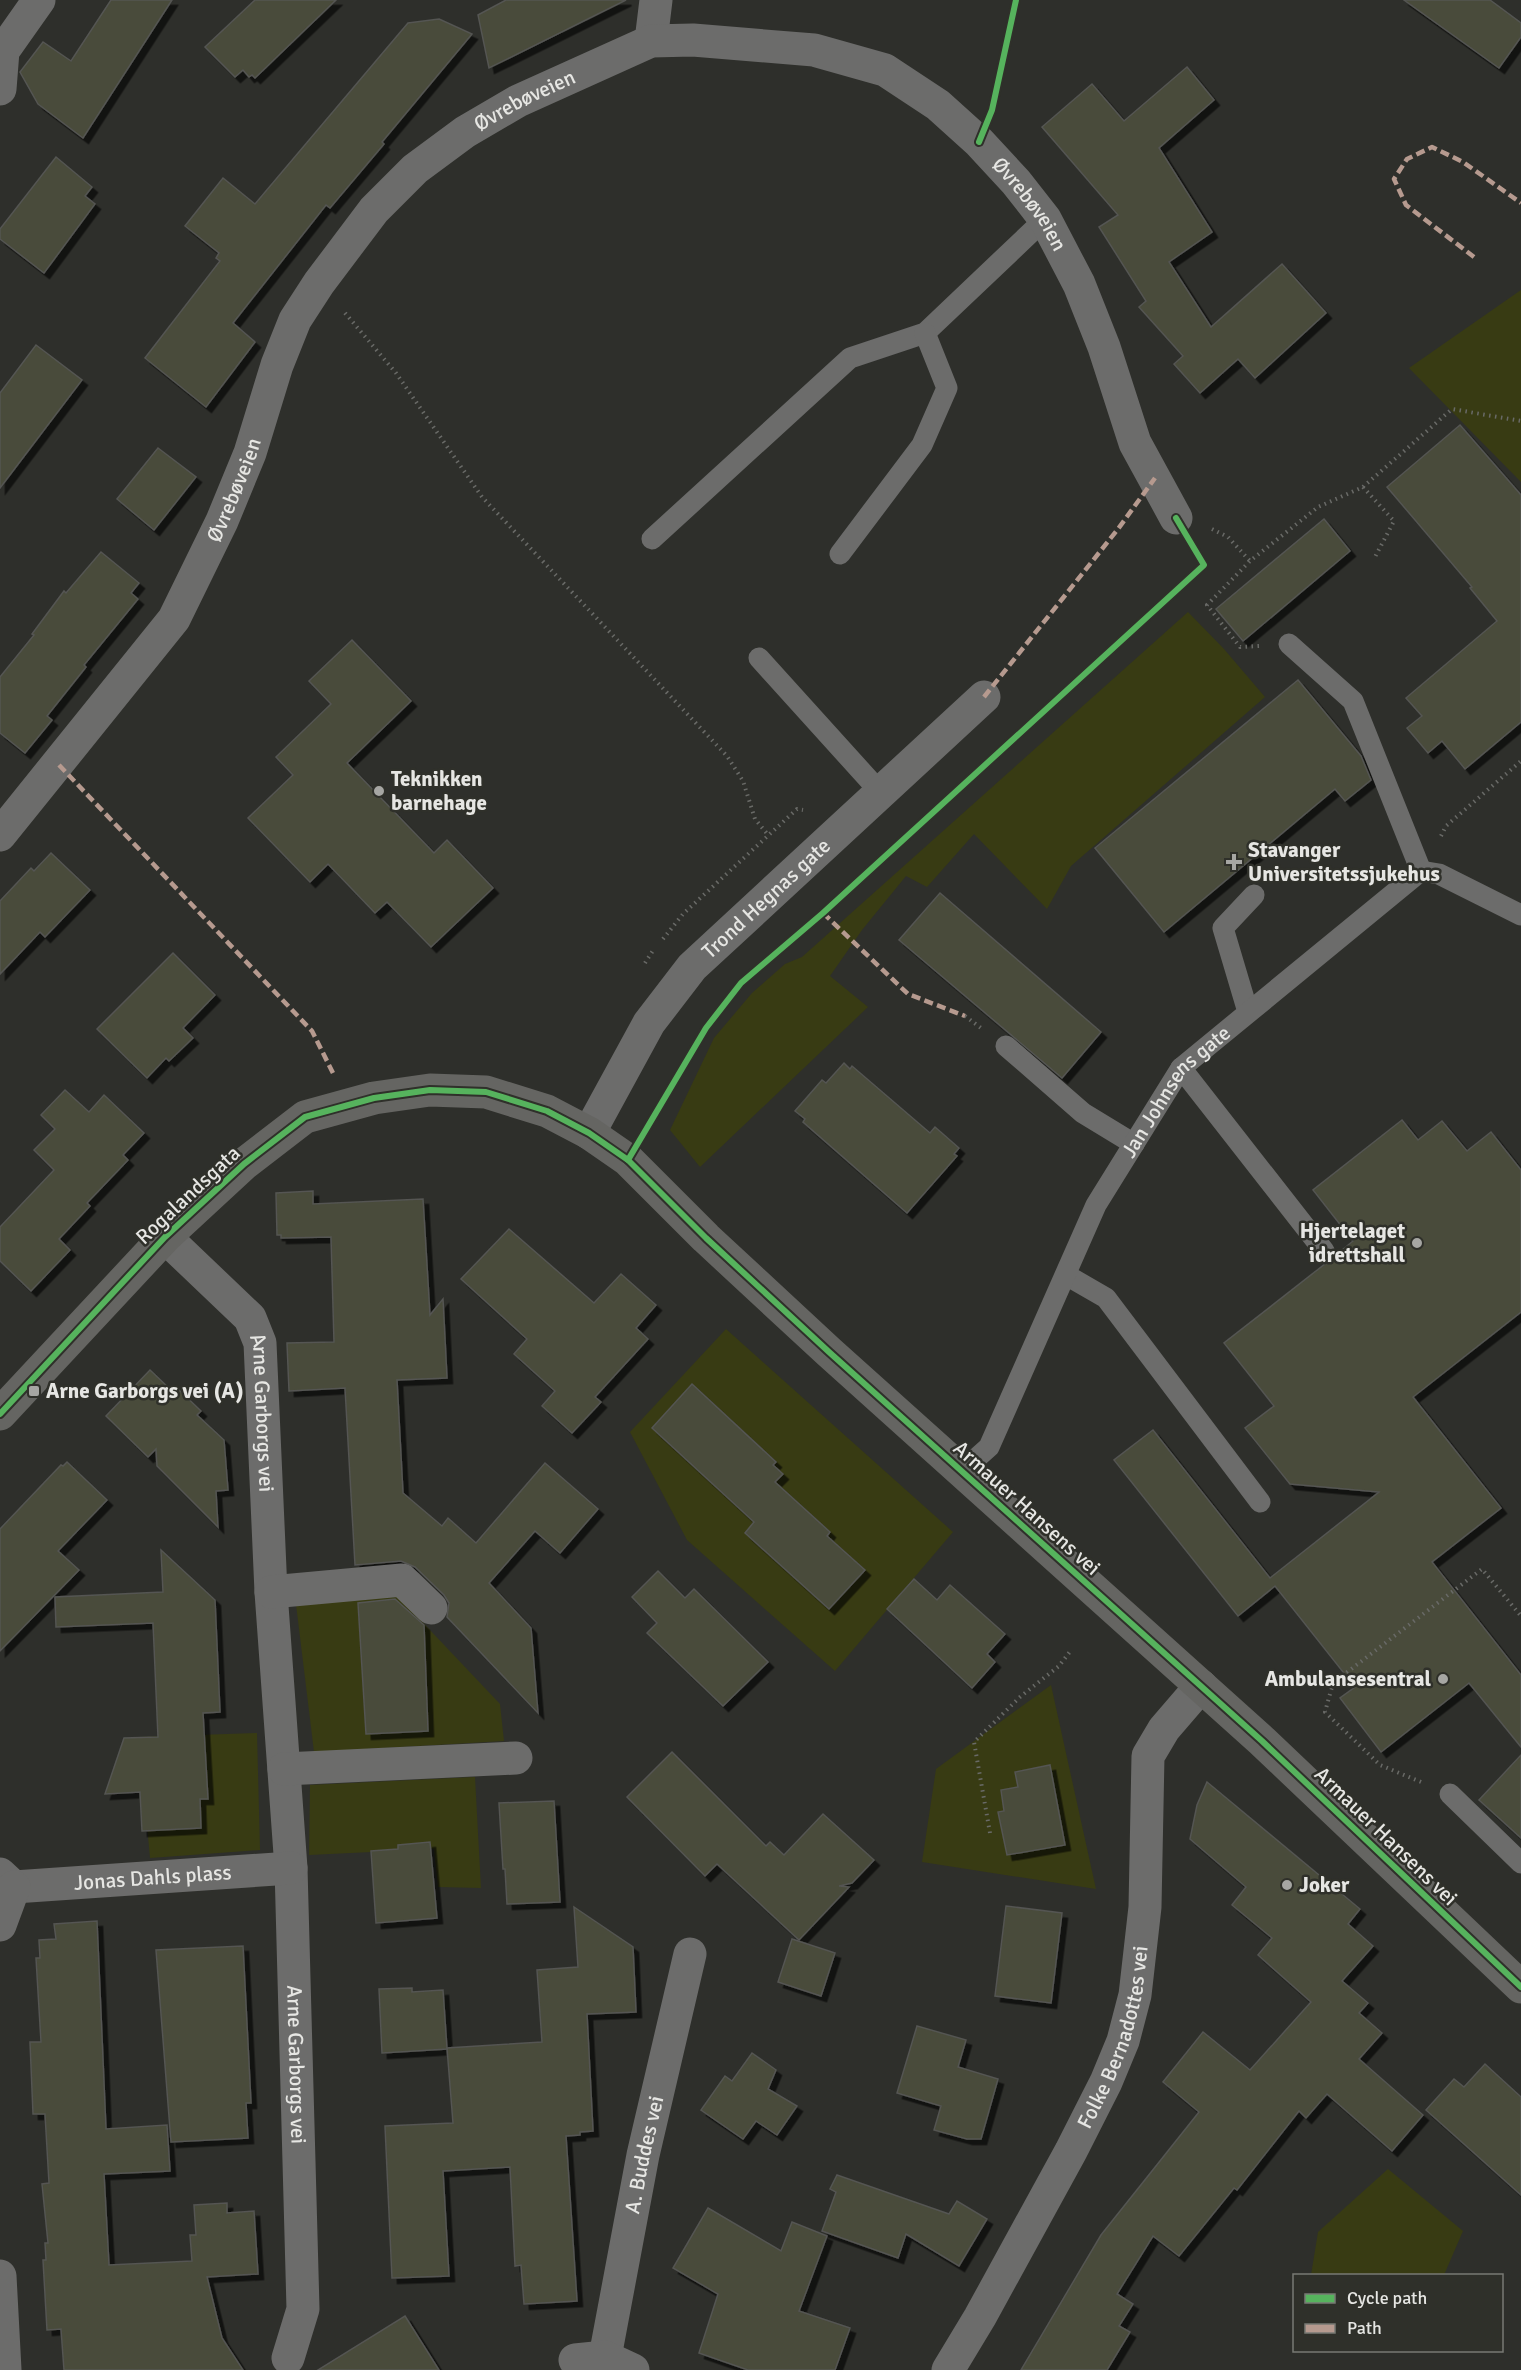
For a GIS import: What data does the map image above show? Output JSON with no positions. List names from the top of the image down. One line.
{"streets":{"street":["Øvrebøveien","Trond Hegnas gate","Rogalandsgata","Arne Garborgs vei","Armauer Hansens vei","Jonas Dahls plass","Folke Bernadottes vei","A. Buddes vei"],"lane":["Jan Johnsens gate"]},"crossings":[["Trond Hegnas gate","Armauer Hansens vei"],["Jan Johnsens gate","Armauer Hansens vei"],["Rogalandsgata","Arne Garborgs vei"],["Rogalandsgata","Armauer Hansens vei"],["Arne Garborgs vei","Jonas Dahls plass"],["Armauer Hansens vei","Folke Bernadottes vei"]],"places":{"other":["Teknikken barnehage","Hjertelaget idrettshall","Ambulansesentral","Joker"],"health":["Stavanger Universitetssjukehus"],"transit":["Arne Garborgs vei (A)"]},"legend":["Cycle path","Path"]}
